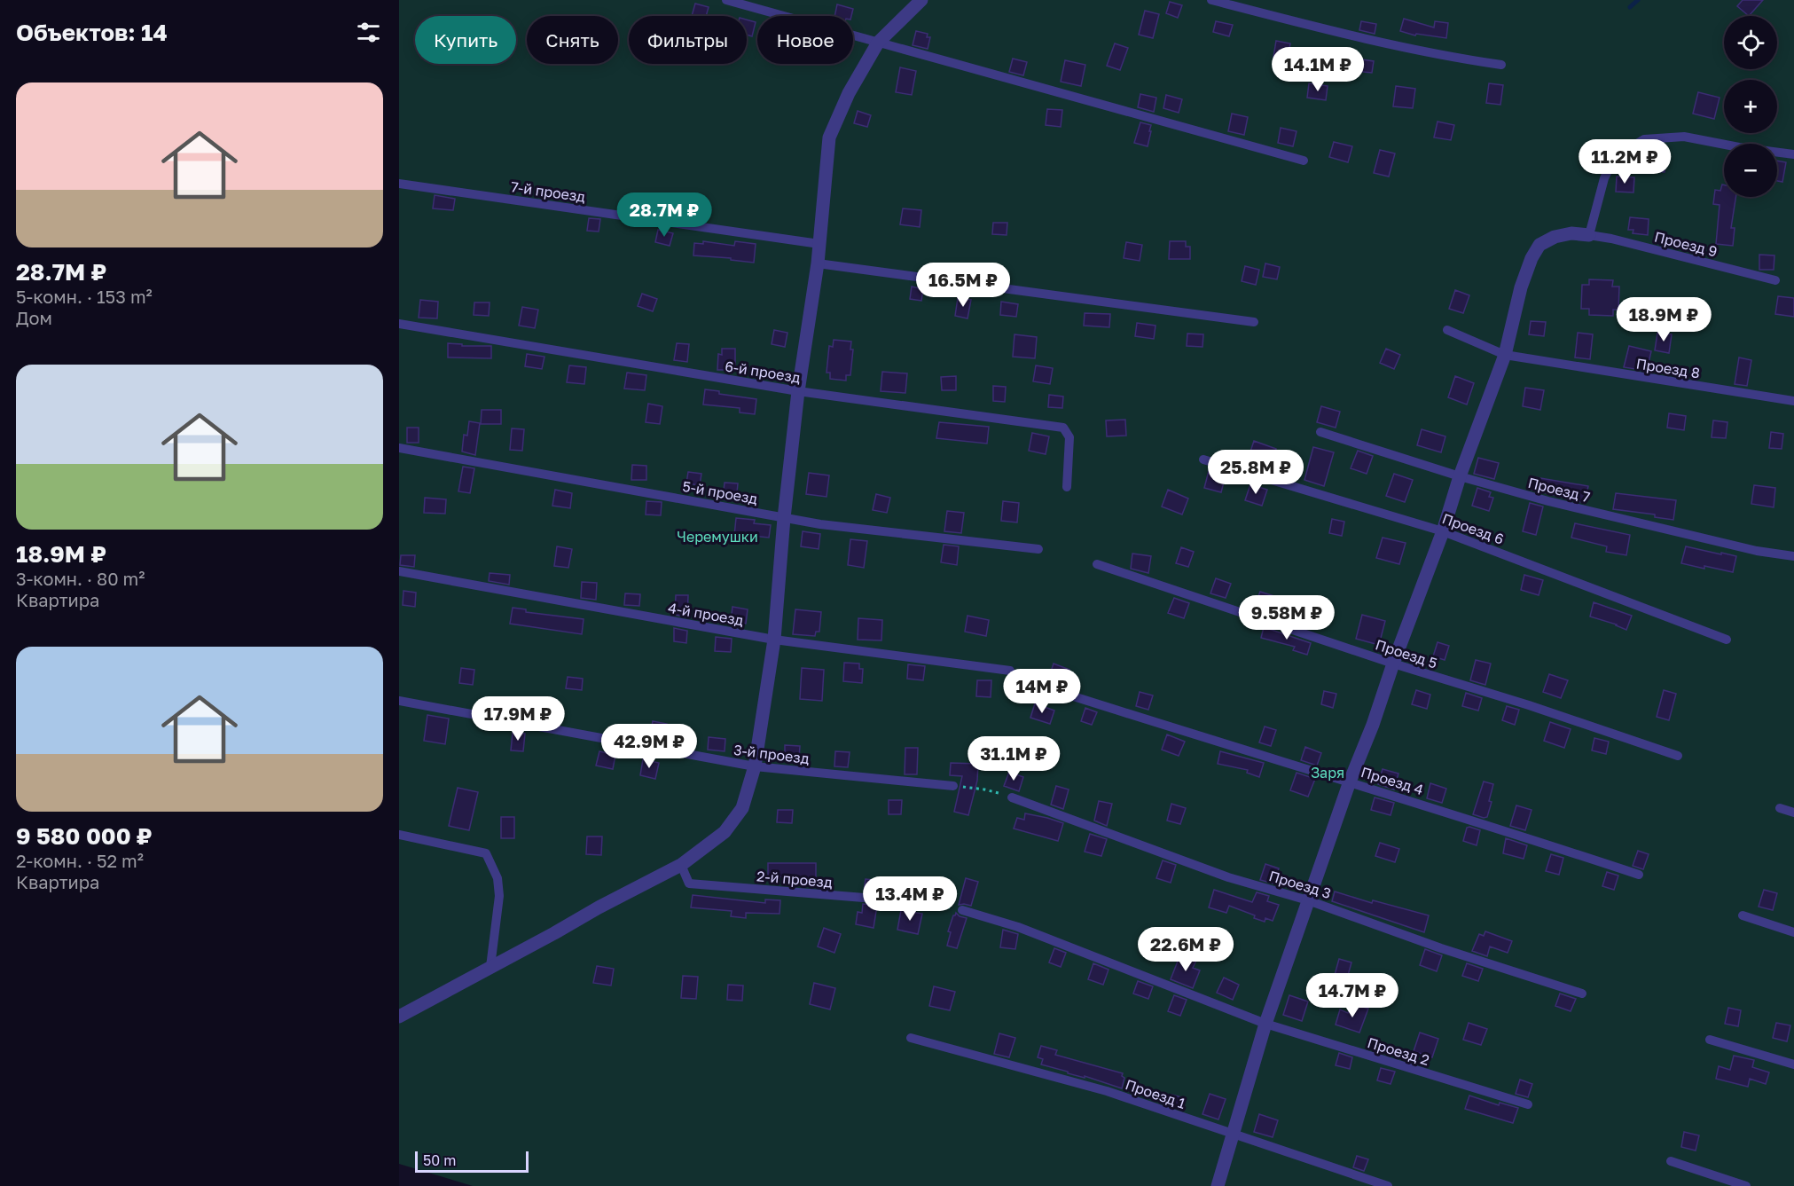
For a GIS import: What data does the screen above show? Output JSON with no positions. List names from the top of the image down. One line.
{"streets":{"lane":["7-й проезд","Проезд 9","Проезд 8","6-й проезд","Проезд 7","5-й проезд","Проезд 6","4-й проезд","Проезд 5","3-й проезд","Проезд 4","2-й проезд","Проезд 3","Проезд 2","Проезд 1"]},"parks":["Черемушки","Заря"],"scale_bar":"50 m","page":{"heading":"Объектов: 14","map_buttons":["+","−"],"chip":["Купить","Снять","Фильтры","Новое"],"price":["14.1M ₽","11.2M ₽","28.7M ₽","16.5M ₽","18.9M ₽","25.8M ₽","9.58M ₽","14M ₽","17.9M ₽","42.9M ₽","31.1M ₽","13.4M ₽","22.6M ₽","14.7M ₽"],"list":[{"name":"28.7M ₽","note":"5-комн. · 153 m² · Дом"},{"name":"18.9M ₽","note":"3-комн. · 80 m² · Квартира"},{"name":"9 580 000 ₽","note":"2-комн. · 52 m² · Квартира"}],"scale":"50 m"}}
